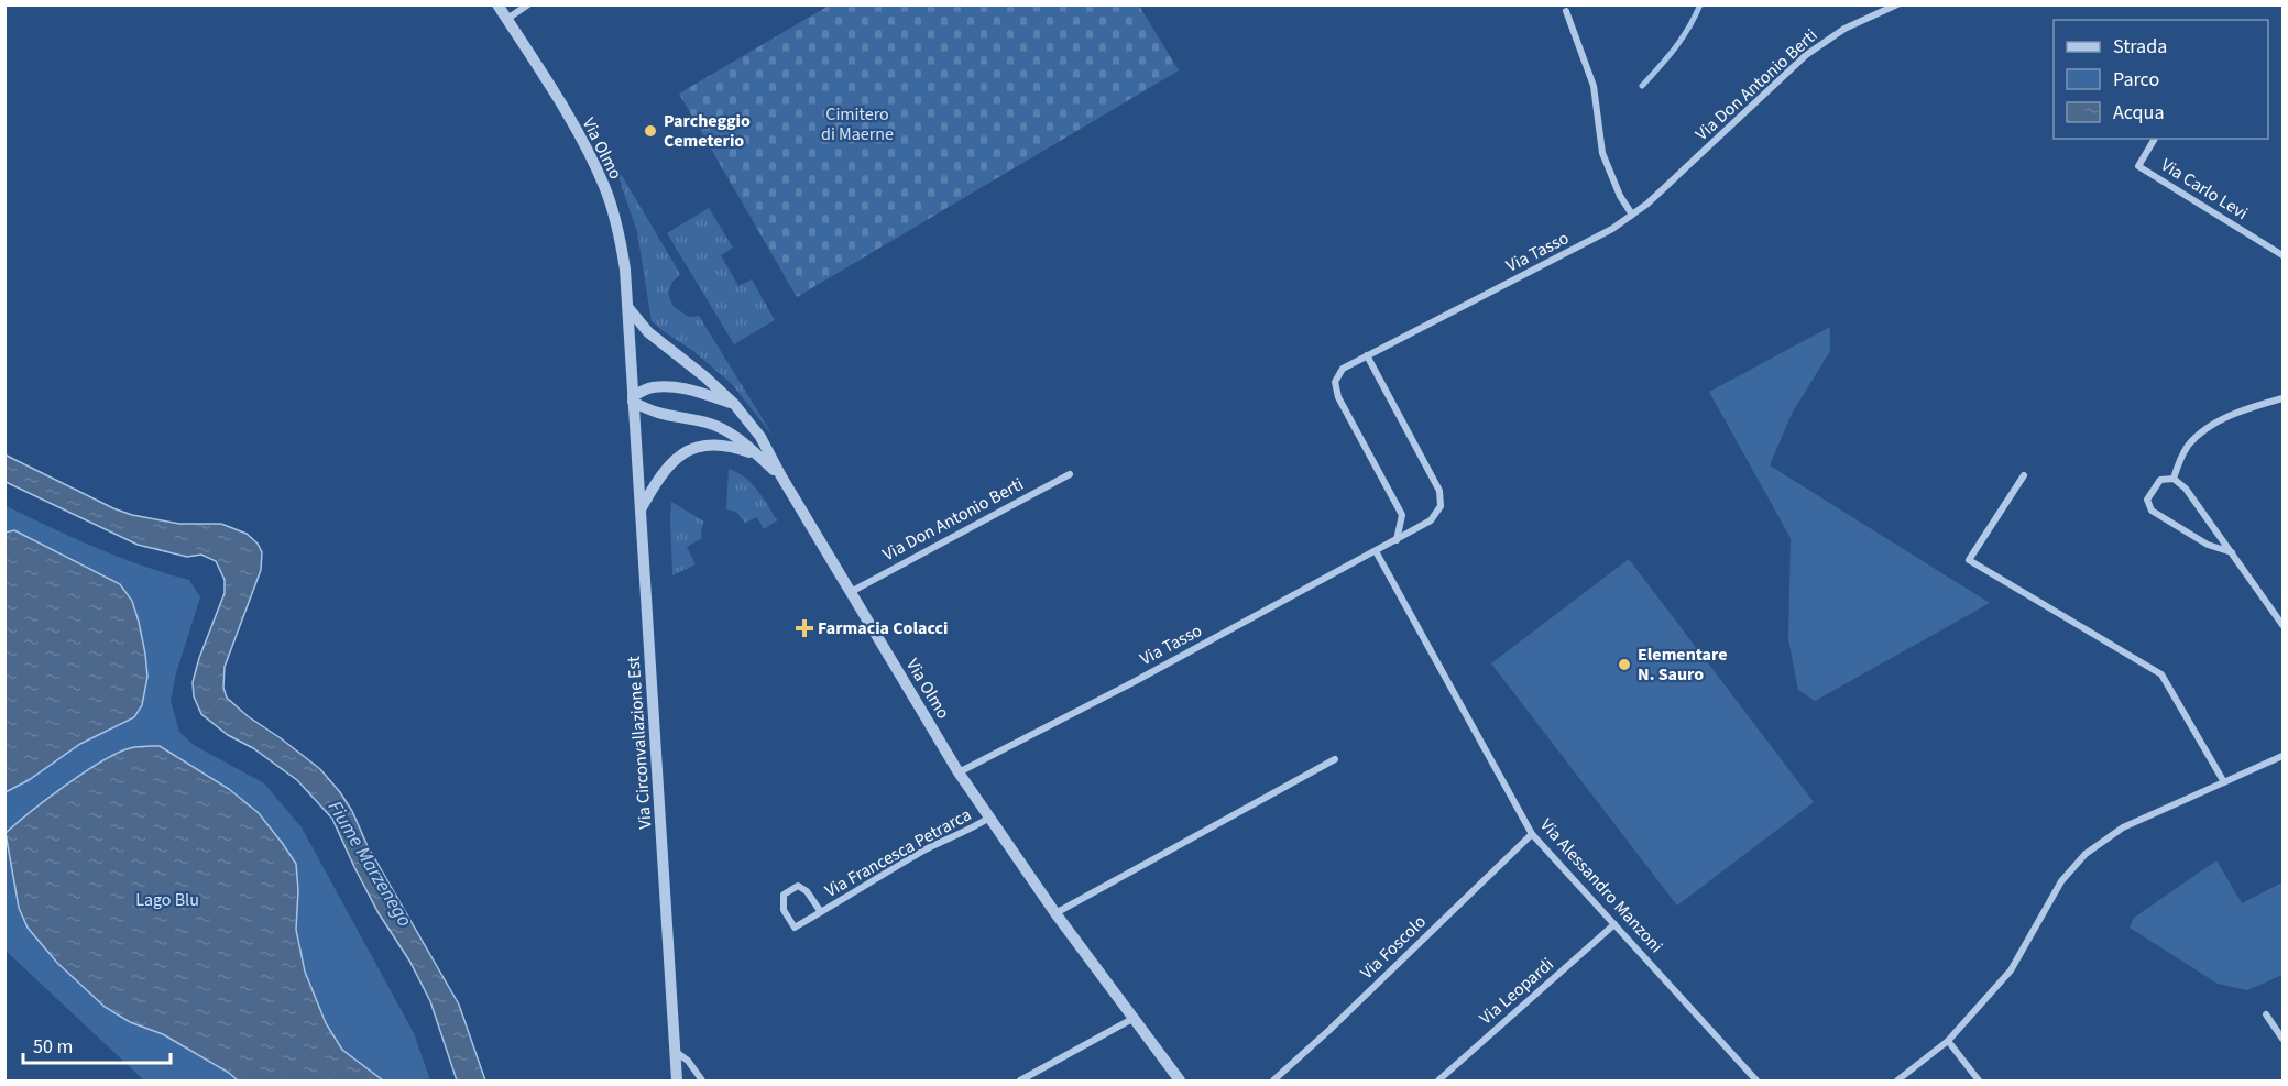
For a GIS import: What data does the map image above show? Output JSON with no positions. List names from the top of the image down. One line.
{"streets":{"street":["Via Don Antonio Berti","Via Olmo","Via Carlo Levi","Via Tasso","Via Circonvallazione Est","Via Francesca Petrarca","Via Alessandro Manzoni","Via Foscolo","Via Leopardi"]},"crossings":[["Via Don Antonio Berti","Via Olmo"],["Via Don Antonio Berti","Via Tasso"],["Via Olmo","Via Tasso"],["Via Olmo","Via Circonvallazione Est"],["Via Olmo","Via Francesca Petrarca"],["Via Tasso","Via Alessandro Manzoni"],["Via Alessandro Manzoni","Via Foscolo"],["Via Alessandro Manzoni","Via Leopardi"]],"water":["Fiume Marzenego"],"parks":["Cimitero di Maerne","Lago Blu"],"places":{"other":["Parcheggio Cemeterio","Elementare N. Sauro"],"health":["Farmacia Colacci"]},"legend":["Strada","Parco","Acqua"],"scale_bar":"50 m"}
